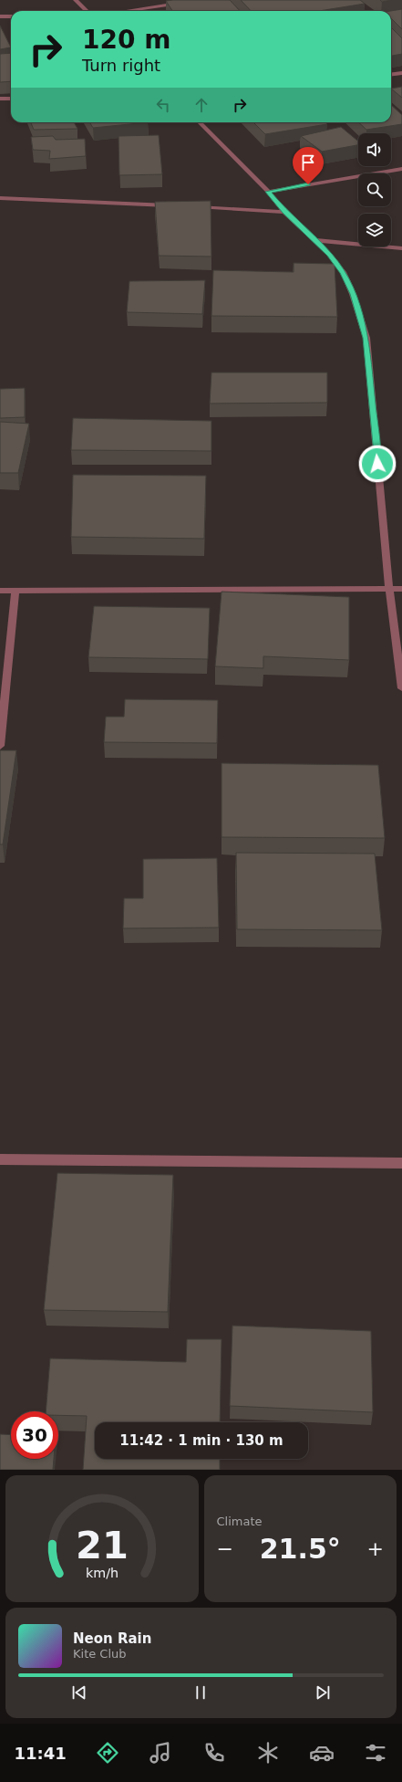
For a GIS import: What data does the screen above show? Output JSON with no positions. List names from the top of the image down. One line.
{"page":{"turn":["120 m","Turn right"],"limit":"30","trip":"11:42 · 1 min · 130 m","tile":"Climate","heat":["−","21.5°","+"],"song":["Neon Rain","Kite Club"],"tabs":"11:41","gauge":["21","km/h"]}}
